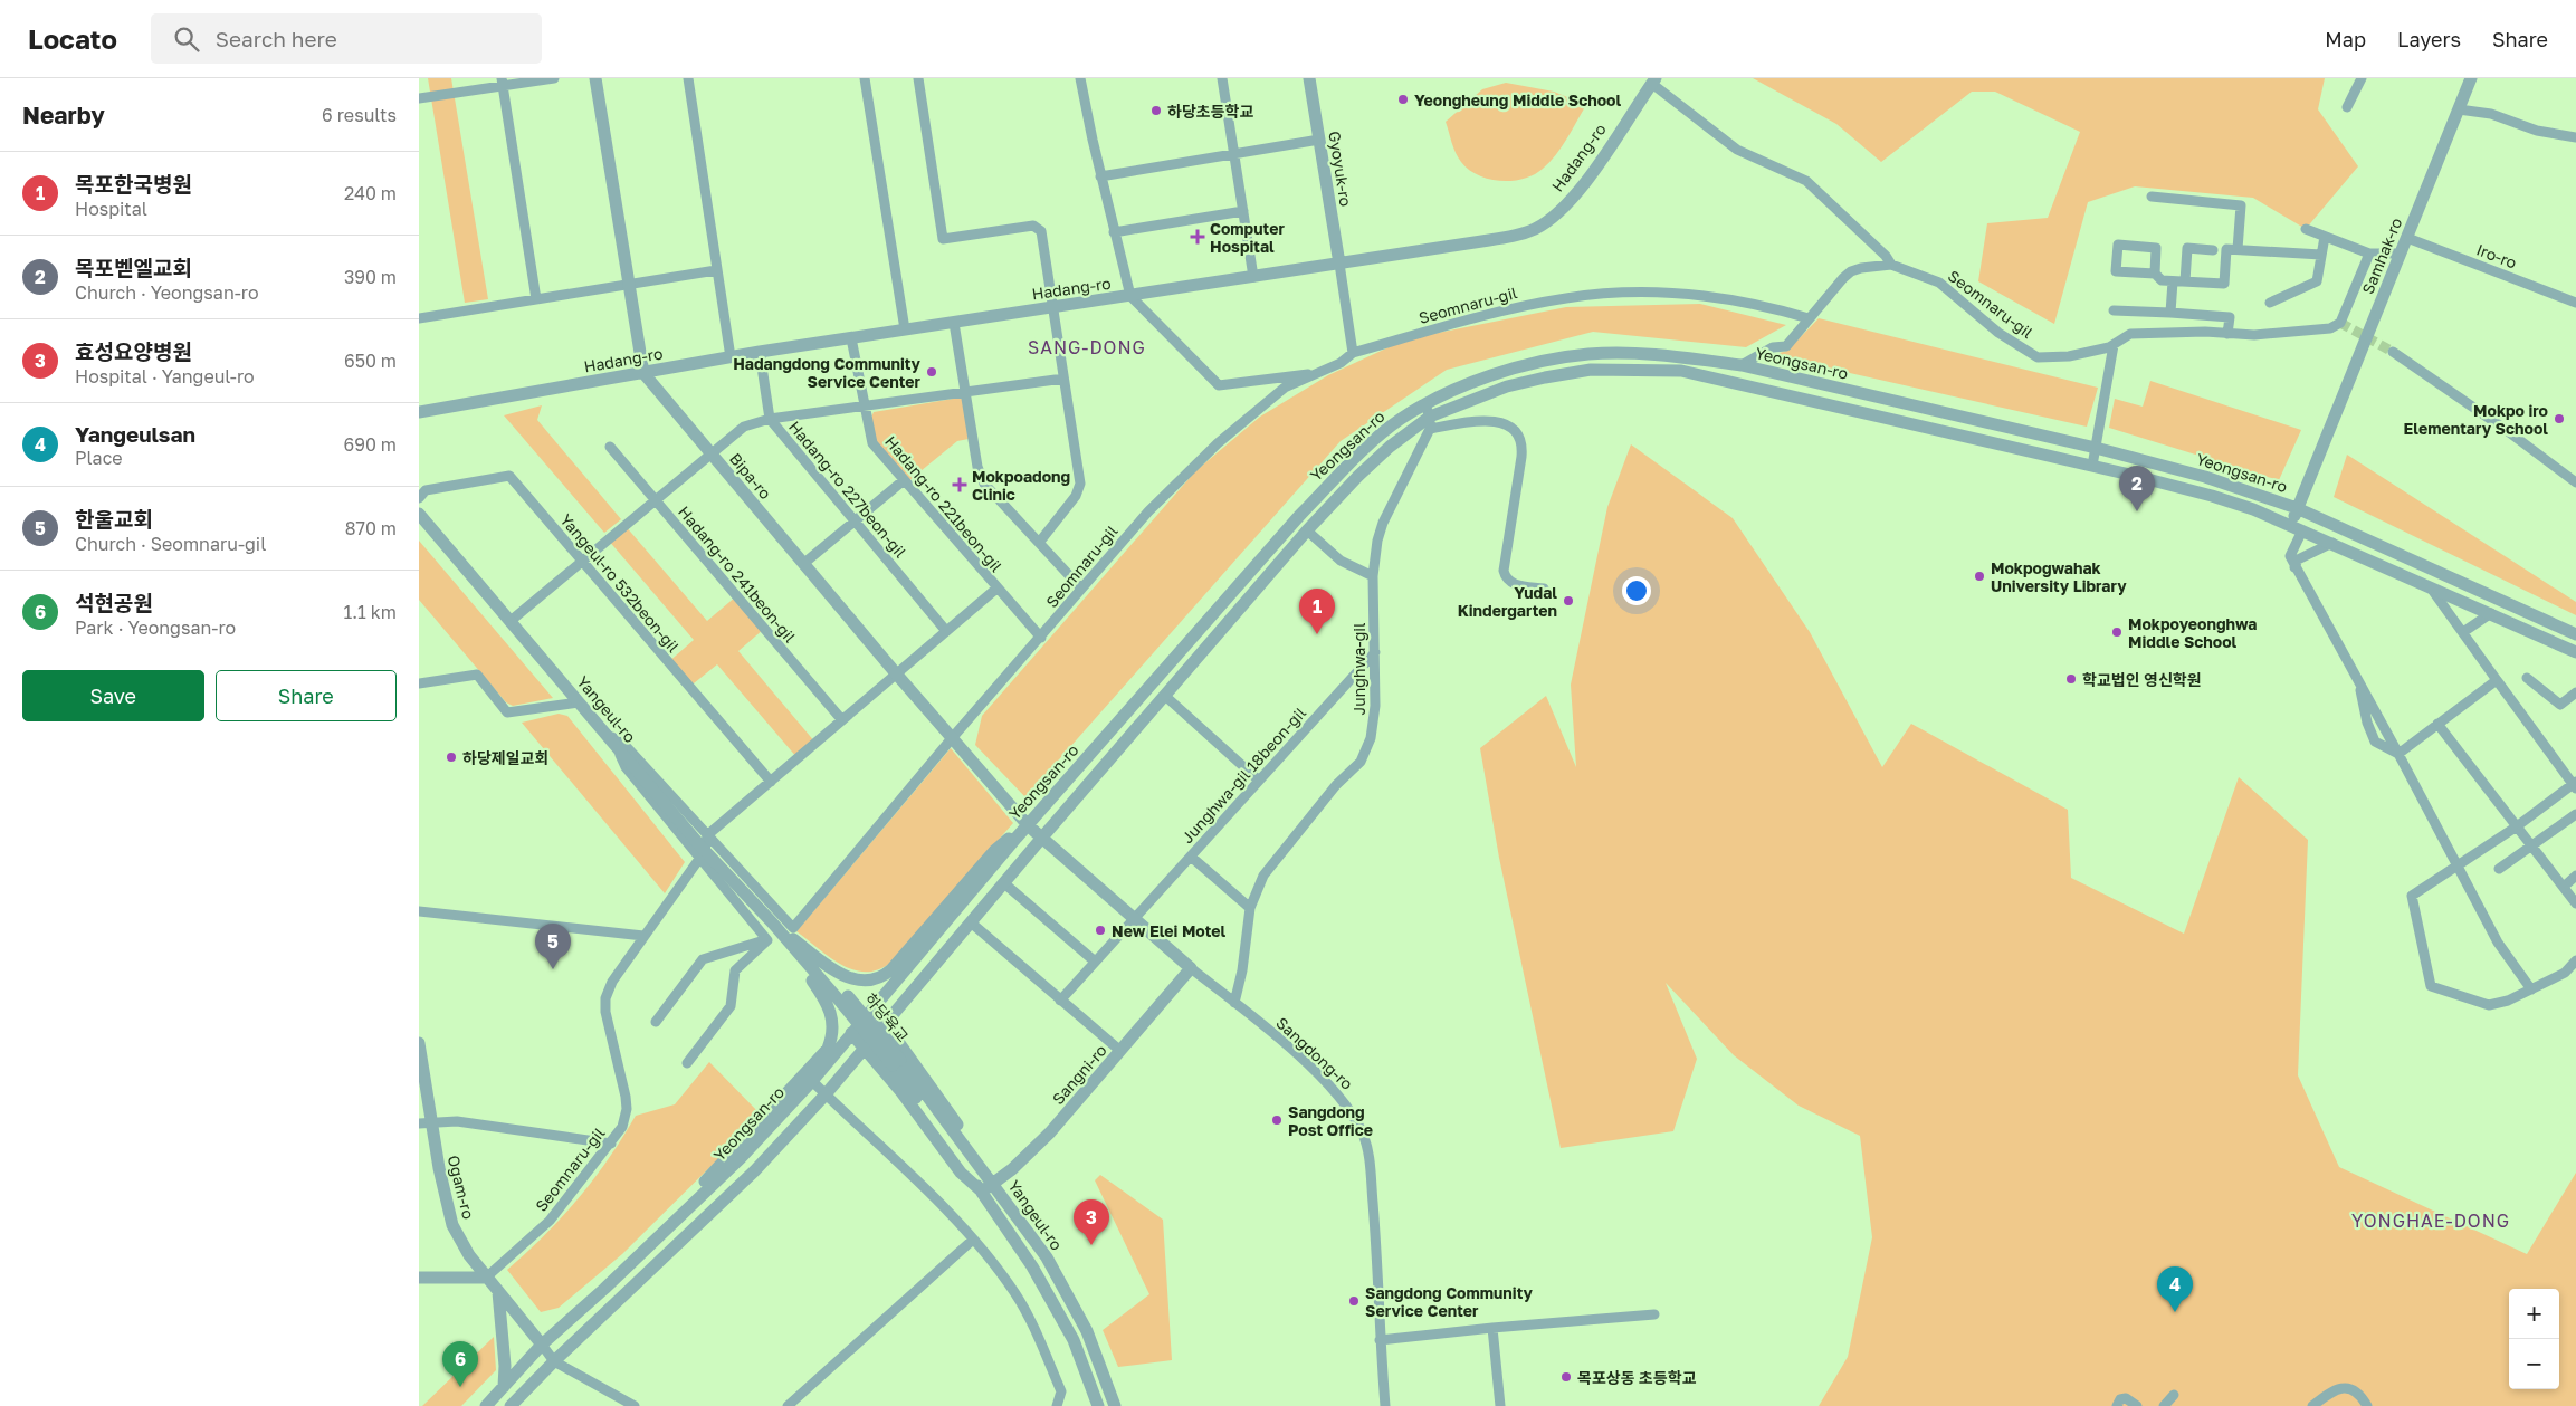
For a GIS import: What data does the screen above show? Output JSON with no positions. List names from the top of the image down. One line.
{"streets":{"street":["Hadang-ro","Gyoyuk-ro","Samhak-ro","Iro-ro","Seomnaru-gil","Yeongsan-ro","Bipa-ro","Hadang-ro 227beon-gil","Hadang-ro 221beon-gil","Hadang-ro 241beon-gil","Yangeul-ro 532beon-gil","Junghwa-gil","Yangeul-ro","Junghwa-gil 18beon-gil","하당육교","Sangdong-ro","Sangni-ro","Ogam-ro"]},"crossings":[["Hadang-ro","Gyoyuk-ro"],["Hadang-ro","Bipa-ro"],["Hadang-ro","Hadang-ro 227beon-gil"],["Hadang-ro","Hadang-ro 221beon-gil"],["Samhak-ro","Iro-ro"],["Samhak-ro","Yeongsan-ro"],["Seomnaru-gil","Bipa-ro"],["Seomnaru-gil","Hadang-ro 221beon-gil"],["Seomnaru-gil","Yangeul-ro"],["Seomnaru-gil","Ogam-ro"],["Yeongsan-ro","Bipa-ro"],["Yeongsan-ro","Junghwa-gil"],["Yeongsan-ro","Sangdong-ro"],["Yeongsan-ro","Ogam-ro"],["Bipa-ro","Sangdong-ro"],["Junghwa-gil","Junghwa-gil 18beon-gil"],["Junghwa-gil","Sangdong-ro"],["Yangeul-ro","하당육교"],["Yangeul-ro","Sangni-ro"],["Junghwa-gil 18beon-gil","Sangdong-ro"],["Sangdong-ro","Sangni-ro"]],"districts":["SANG-DONG","YONGHAE-DONG"],"places":{"other":["Yeongheung Middle School","하당초등학교","Hadangdong Community Service Center","Mokpo iro Elementary School","Mokpogwahak University Library","Yudal Kindergarten","Mokpoyeonghwa Middle School","학교법인 영신학원","하당제일교회","New Elei Motel","Sangdong Post Office","Sangdong Community Service Center","목포상동 초등학교"],"health":["Computer Hospital","Mokpoadong Clinic"]},"page":{"header":"Locato","search":"Search here","nav":["Map","Layers","Share"],"heading":["Nearby","6 results"],"list":[{"mark":"1","name":"목포한국병원","note":"Hospital","value":"240 m"},{"mark":"2","name":"목포벧엘교회","note":"Church · Yeongsan-ro","value":"390 m"},{"mark":"3","name":"효성요양병원","note":"Hospital · Yangeul-ro","value":"650 m"},{"mark":"4","name":"Yangeulsan","note":"Place","value":"690 m"},{"mark":"5","name":"한울교회","note":"Church · Seomnaru-gil","value":"870 m"},{"mark":"6","name":"석현공원","note":"Park · Yeongsan-ro","value":"1.1 km"}],"pins":["2","1","5","3","4","6"],"buttons":["Save","Share"],"map_buttons":["+","−"]}}
